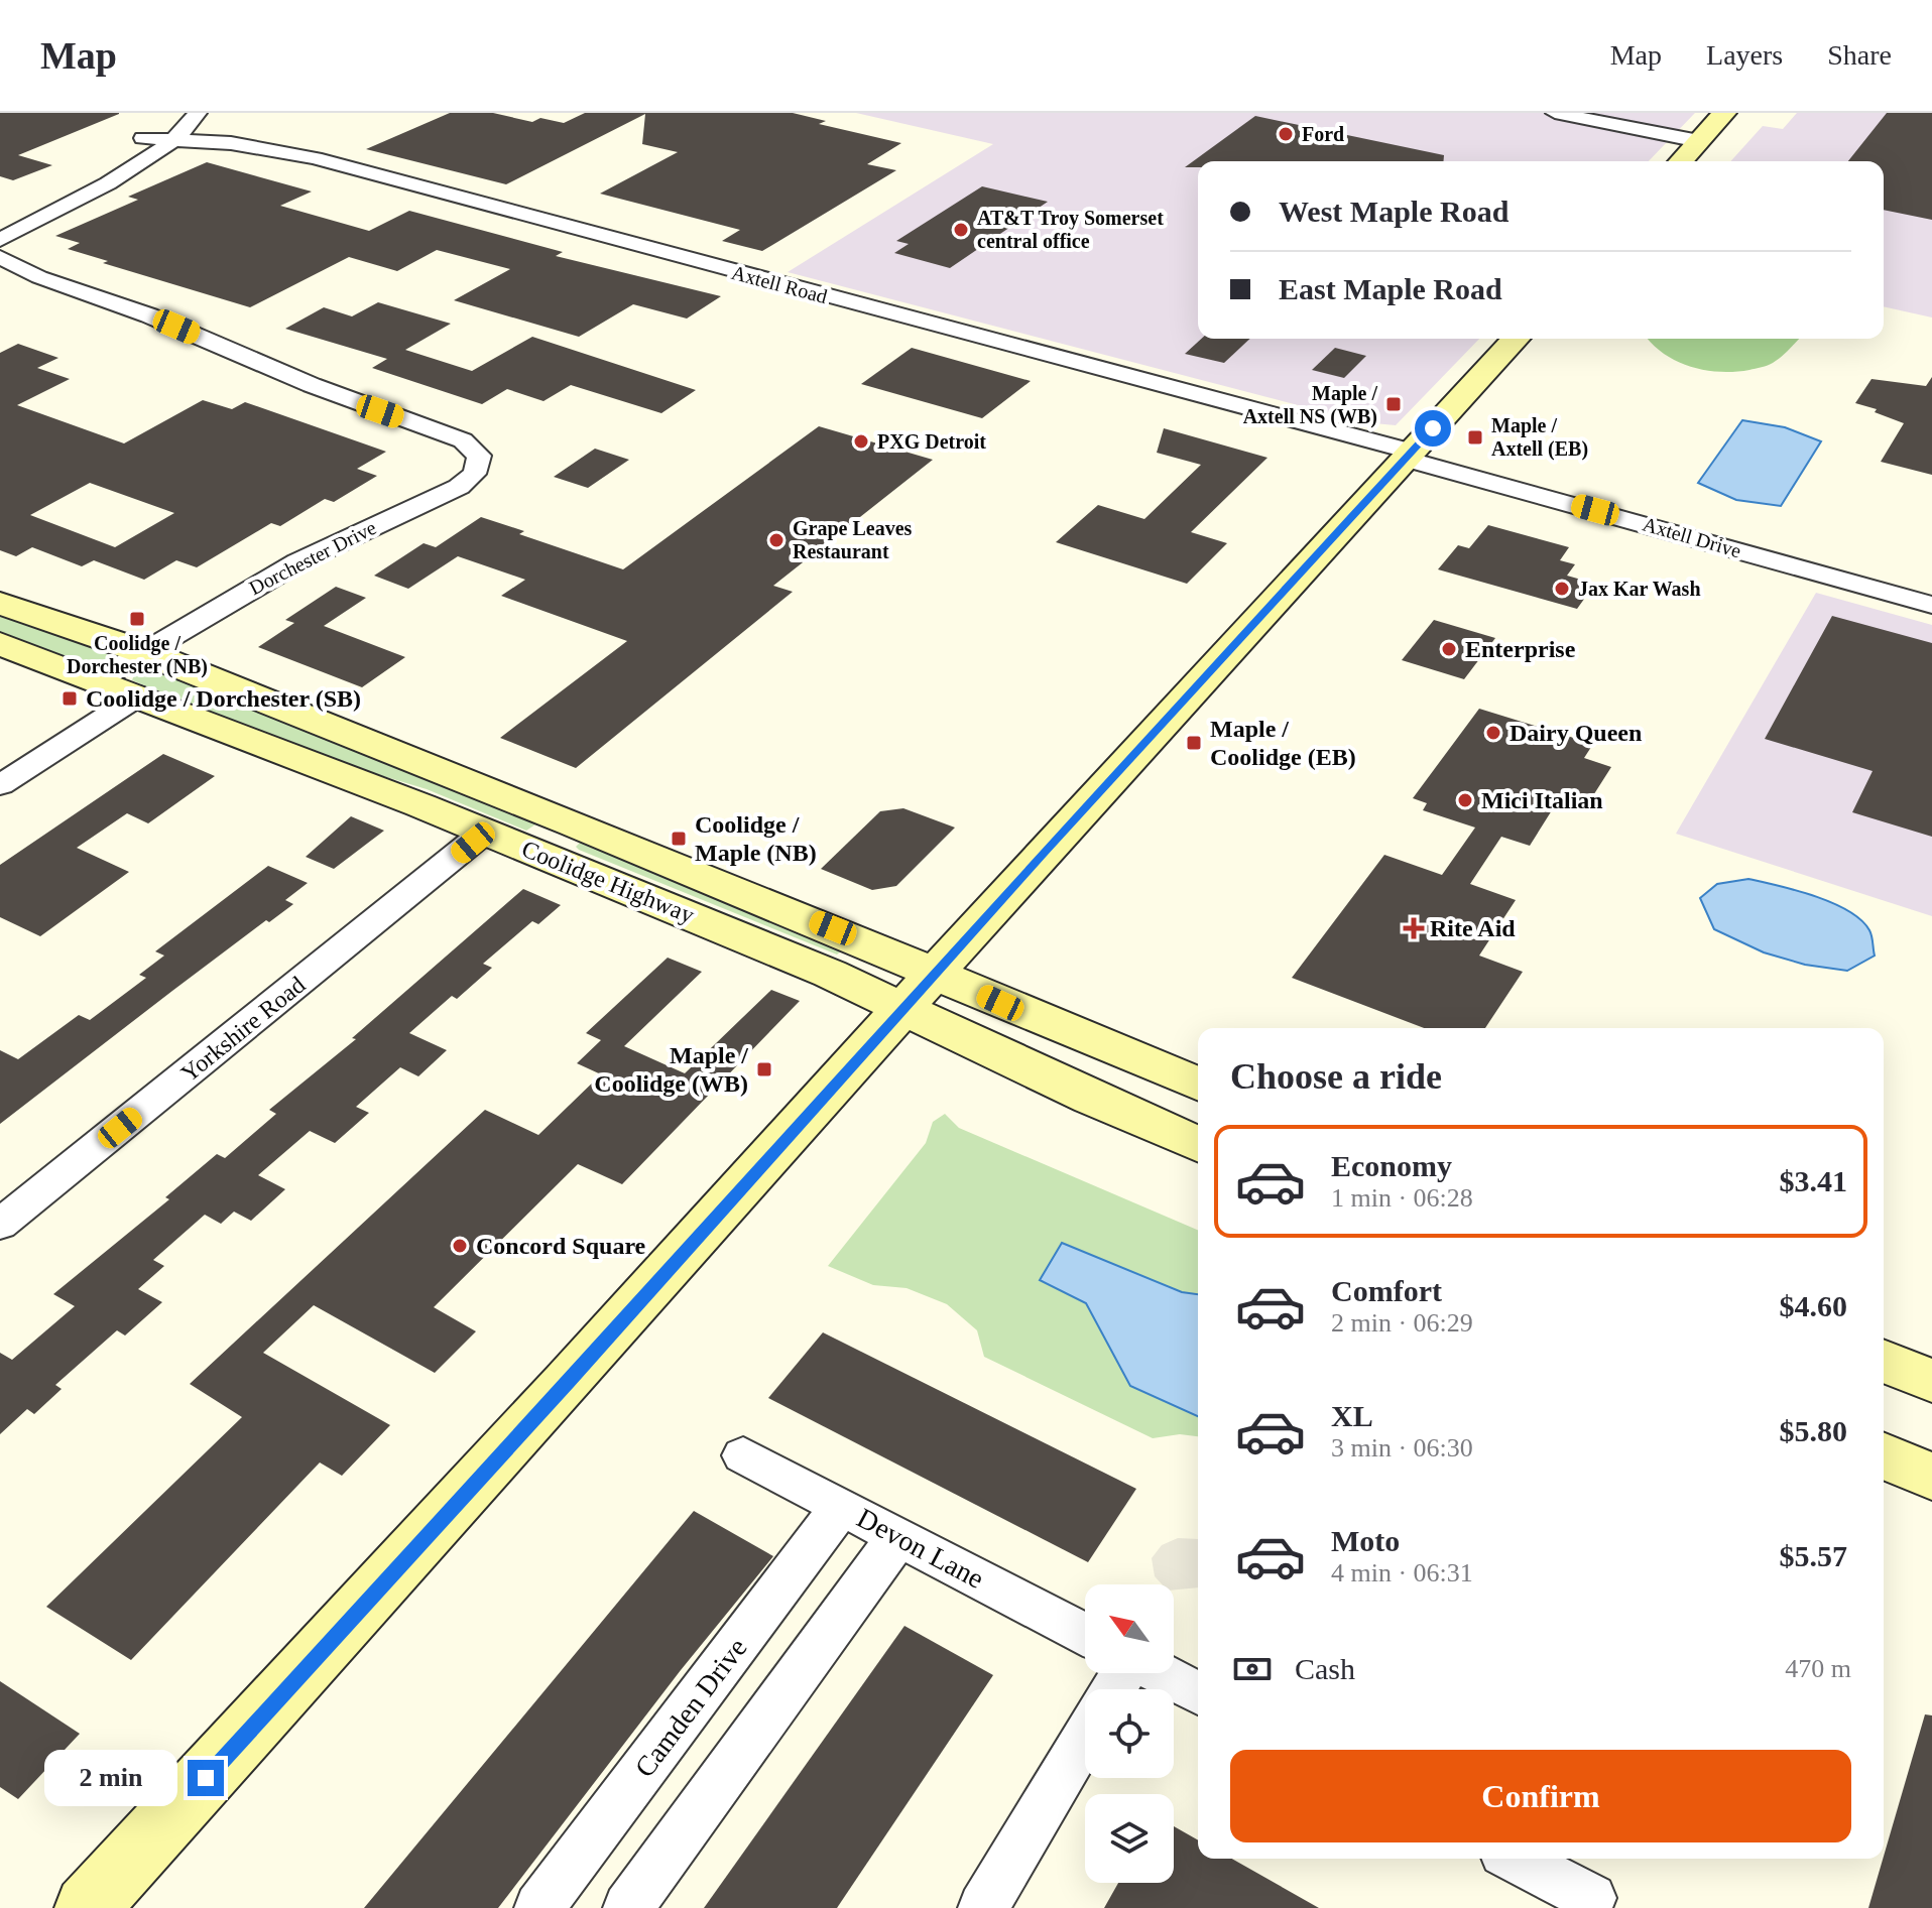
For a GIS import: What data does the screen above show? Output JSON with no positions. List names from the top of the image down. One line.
{"streets":{"main road":["Coolidge Highway"],"street":["Axtell Road","Axtell Drive","Dorchester Drive","Yorkshire Road","Devon Lane","Camden Drive"]},"crossings":[["Axtell Road","Axtell Drive"],["Dorchester Drive","Coolidge Highway"],["Coolidge Highway","Yorkshire Road"],["Devon Lane","Camden Drive"]],"places":{"other":["Ford","AT&T Troy Somerset central office","PXG Detroit","Grape Leaves Restaurant","Jax Kar Wash","Enterprise","Dairy Queen","Mici Italian","Concord Square"],"transit":["Maple / Axtell NS (WB)","Maple / Axtell (EB)","Coolidge / Dorchester (NB)","Coolidge / Dorchester (SB)","Maple / Coolidge (EB)","Coolidge / Maple (NB)","Maple / Coolidge (WB)"],"health":["Rite Aid"]},"north":"top left","page":{"header":"Map","nav":["Map","Layers","Share"],"banner":["West Maple Road","East Maple Road"],"heading":"Choose a ride","list":[{"name":"Economy","note":"1 min · 06:28","value":"$3.41"},{"name":"Comfort","note":"2 min · 06:29","value":"$4.60"},{"name":"XL","note":"3 min · 06:30","value":"$5.80"},{"name":"Moto","note":"4 min · 06:31","value":"$5.57"}],"pay":["Cash","470 m"],"buttons":"Confirm","bubble":"2 min"}}
